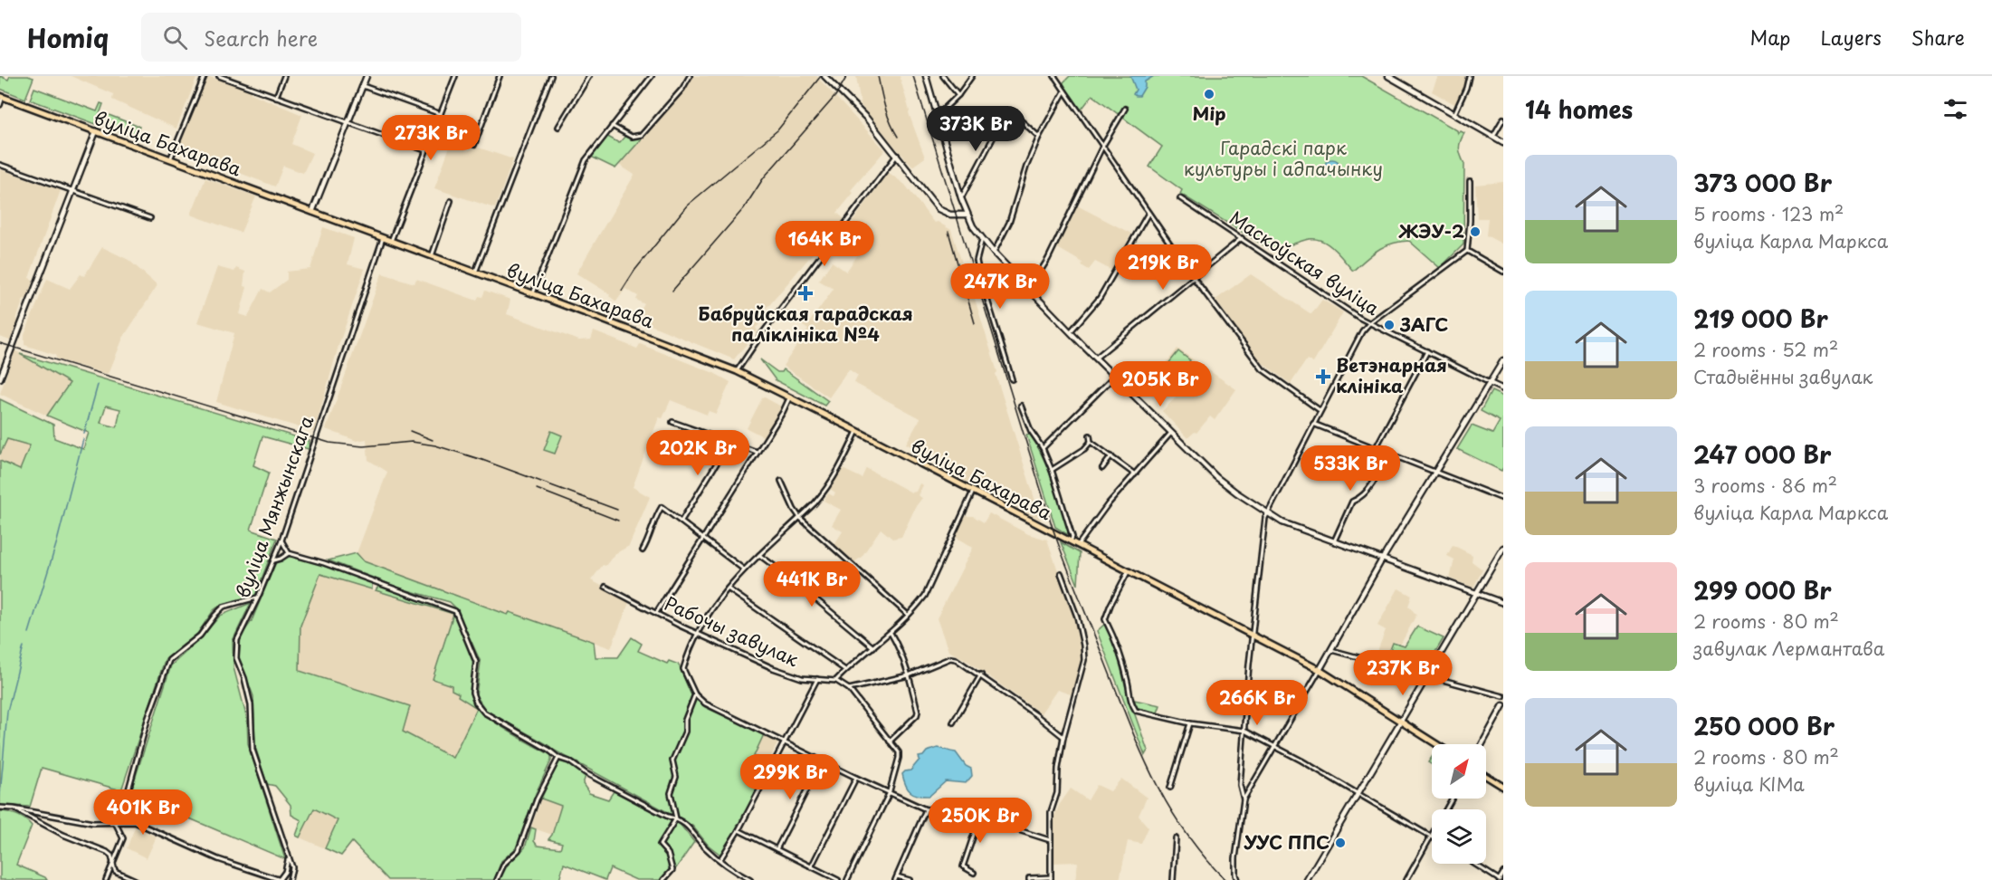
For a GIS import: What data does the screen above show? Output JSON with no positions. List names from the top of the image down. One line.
{"streets":{"main road":["вуліца Бахарава","Маскоўская вуліца"],"street":["вуліца Мянжынскага","Рабочы завулак"]},"crossings":[["вуліца Бахарава","вуліца Мянжынскага"]],"parks":["Гарадскі парк культуры і адпачынку"],"places":{"other":["Мір","ЖЭУ-2","ЗАГС","УУС ППС"],"health":["Бабруйская гарадская паліклініка №4","Ветэнарная клініка"]},"north":"top right","page":{"header":"Homiq","search":"Search here","nav":["Map","Layers","Share"],"heading":"14 homes","price":["373K Br","273K Br","164K Br","219K Br","247K Br","205K Br","202K Br","533K Br","441K Br","237K Br","266K Br","299K Br","401K Br","250K Br"],"list":[{"name":"373 000 Br","note":"5 rooms · 123 m² · вуліца Карла Маркса"},{"name":"219 000 Br","note":"2 rooms · 52 m² · Стадыённы завулак"},{"name":"247 000 Br","note":"3 rooms · 86 m² · вуліца Карла Маркса"},{"name":"299 000 Br","note":"2 rooms · 80 m² · завулак Лермантава"},{"name":"250 000 Br","note":"2 rooms · 80 m² · вуліца КІМа"}]}}
